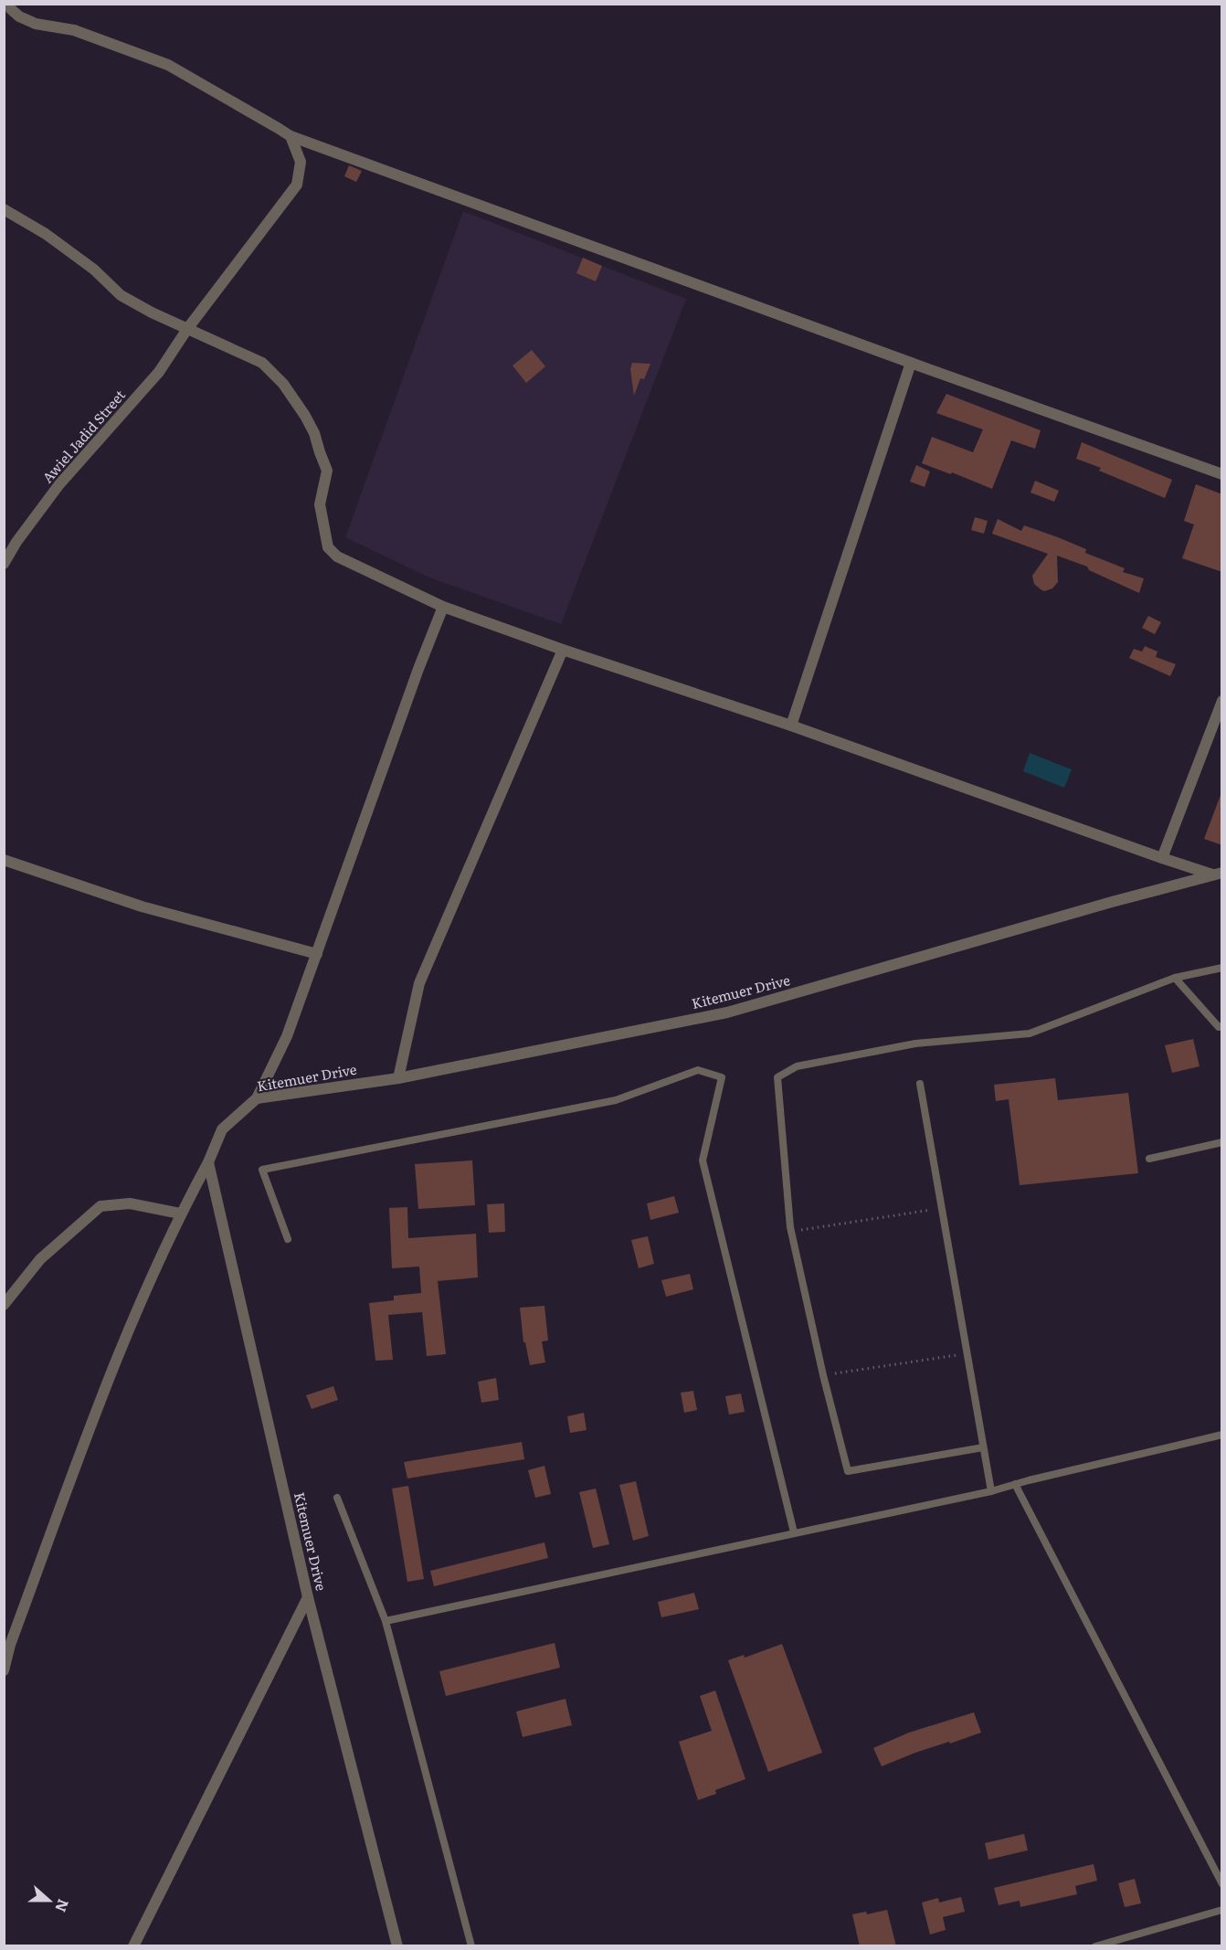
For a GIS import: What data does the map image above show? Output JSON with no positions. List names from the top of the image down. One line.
{"streets":{"street":["Awiel Jadid Street","Kitemuer Drive"]},"north":"right"}
